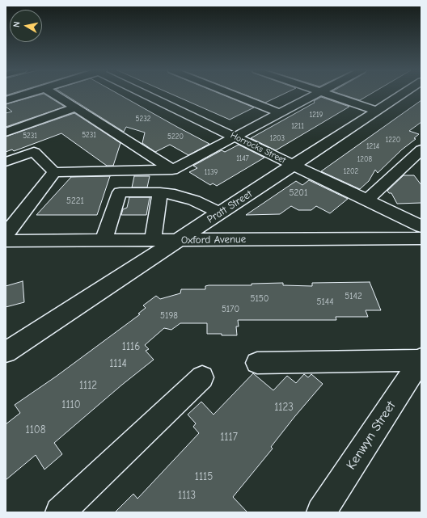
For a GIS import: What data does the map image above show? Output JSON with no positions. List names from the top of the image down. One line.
{"streets":{"street":["Horrocks Street","Pratt Street","Oxford Avenue","Kenwyn Street"]},"crossings":[["Horrocks Street","Pratt Street"],["Pratt Street","Oxford Avenue"]],"house_numbers":["1219","5232","1211","5231","5231","5220","1203","1220","1214","1147","1208","1202","1139","5201","5221","5142","5150","5144","5170","5198","1116","1114","1112","1110","1123","1108","1117","1115","1113"],"north":"left"}
